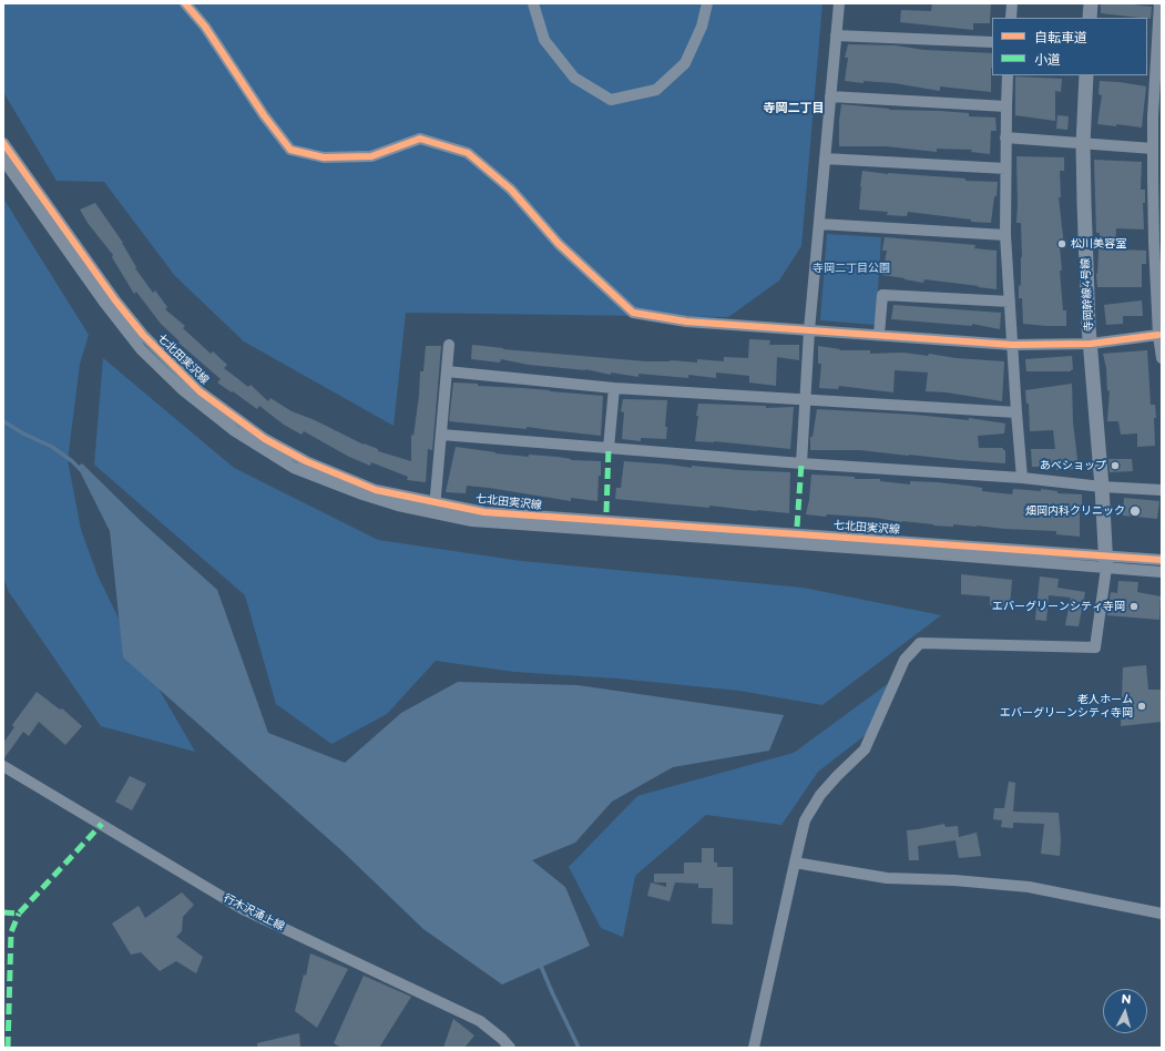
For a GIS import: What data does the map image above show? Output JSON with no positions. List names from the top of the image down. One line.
{"streets":{"street":["寺岡幹線4号線","七北田実沢線","行木沢涌上線"]},"crossings":[["寺岡幹線4号線","七北田実沢線"]],"districts":["寺岡二丁目"],"parks":["寺岡二丁目公園"],"places":["松川美容室","あべショップ","畑岡内科クリニック","エバーグリーンシティ寺岡","老人ホーム エバーグリーンシティ寺岡"],"legend":["自転車道","小道"],"north":"top"}
